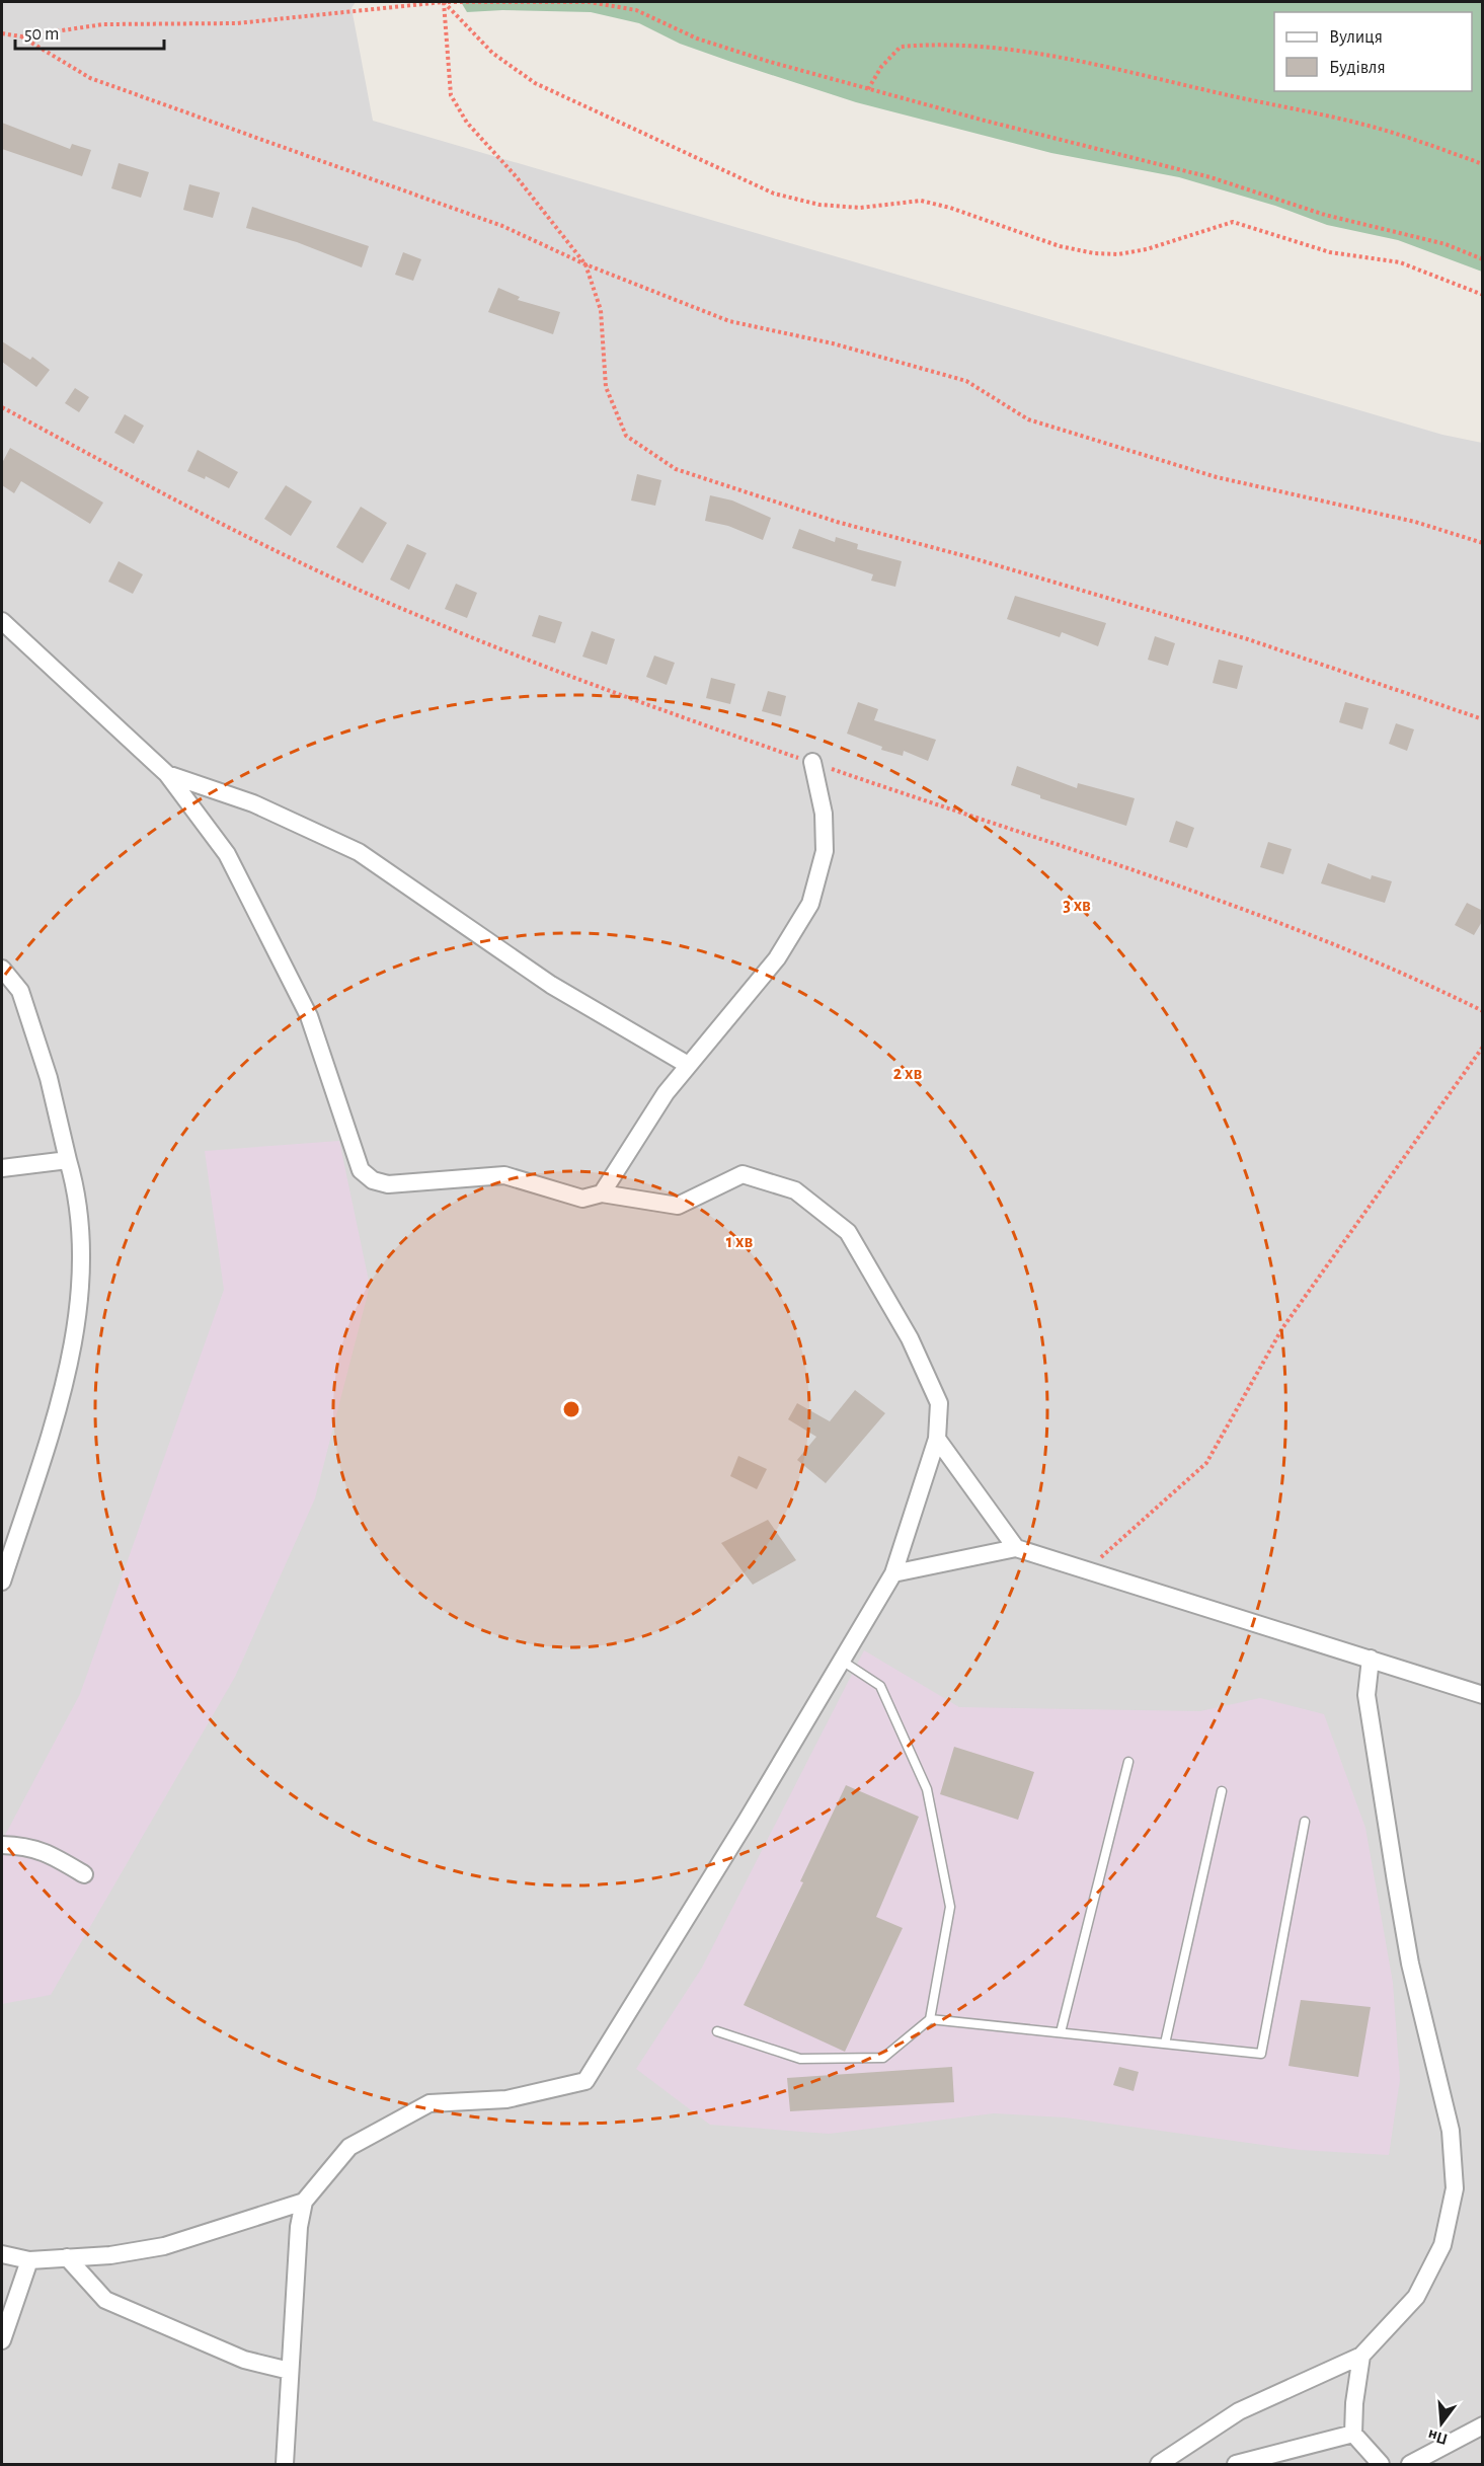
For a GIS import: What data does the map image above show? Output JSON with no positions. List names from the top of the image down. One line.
{"legend":["Вулиця","Будівля"],"scale_bar":"50 m","north":"bottom","rings":["3 хв","2 хв","1 хв"]}
